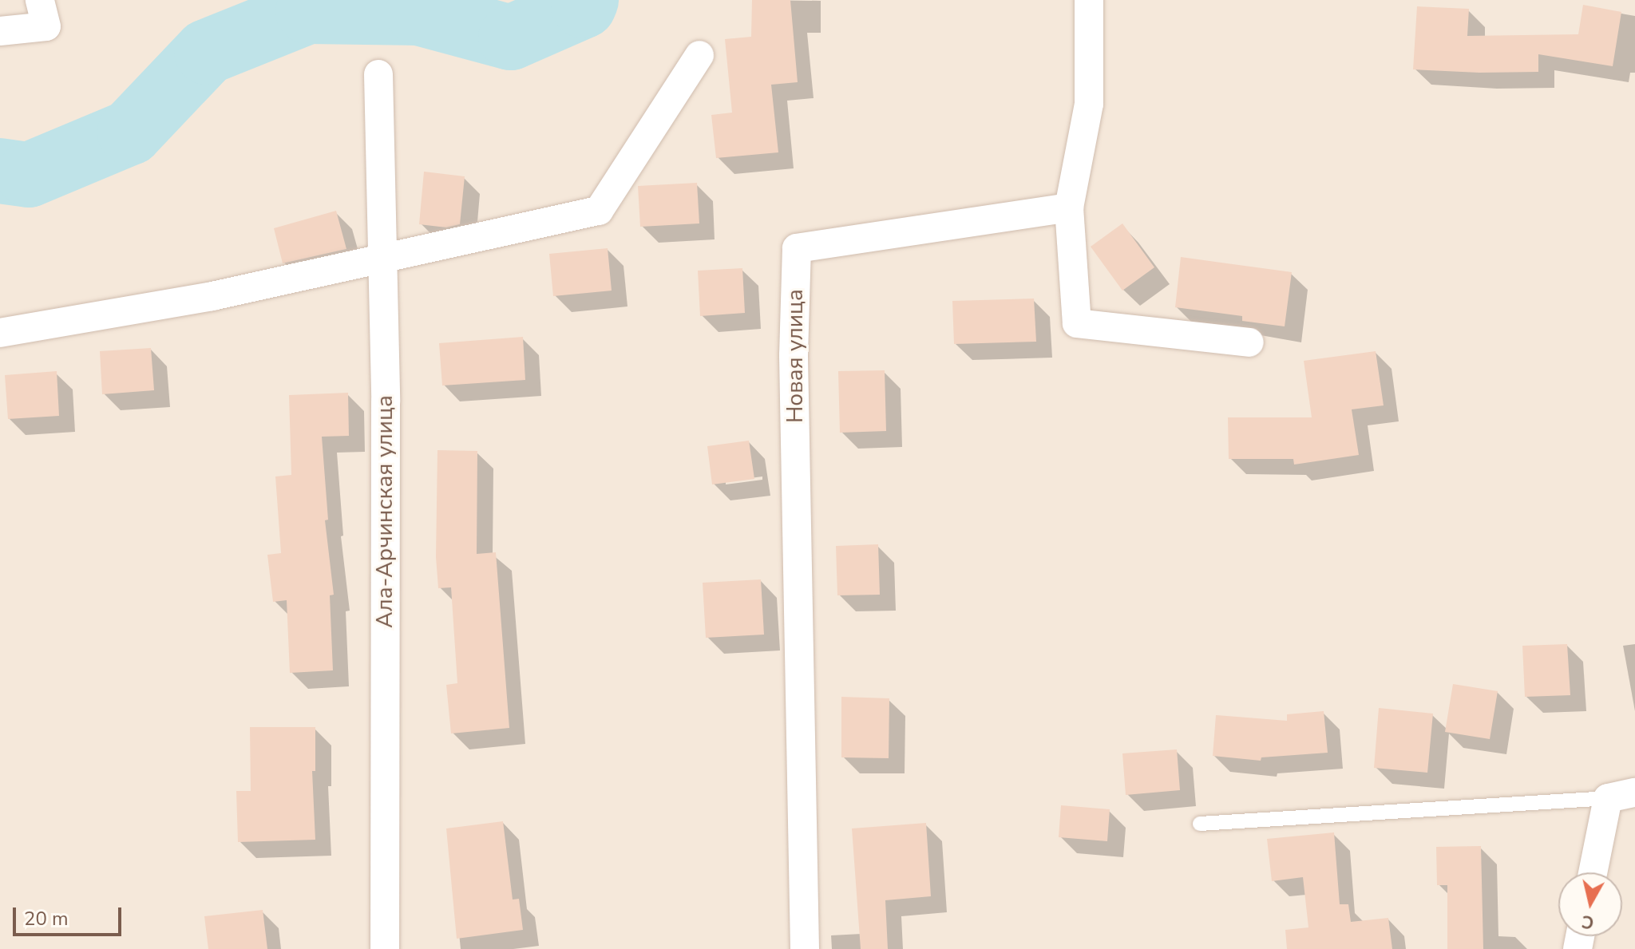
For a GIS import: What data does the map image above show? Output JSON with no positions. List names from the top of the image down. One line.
{"streets":{"street":["Новая улица","Ала-Арчинская улица"]},"scale_bar":"20 m","north":"bottom"}
